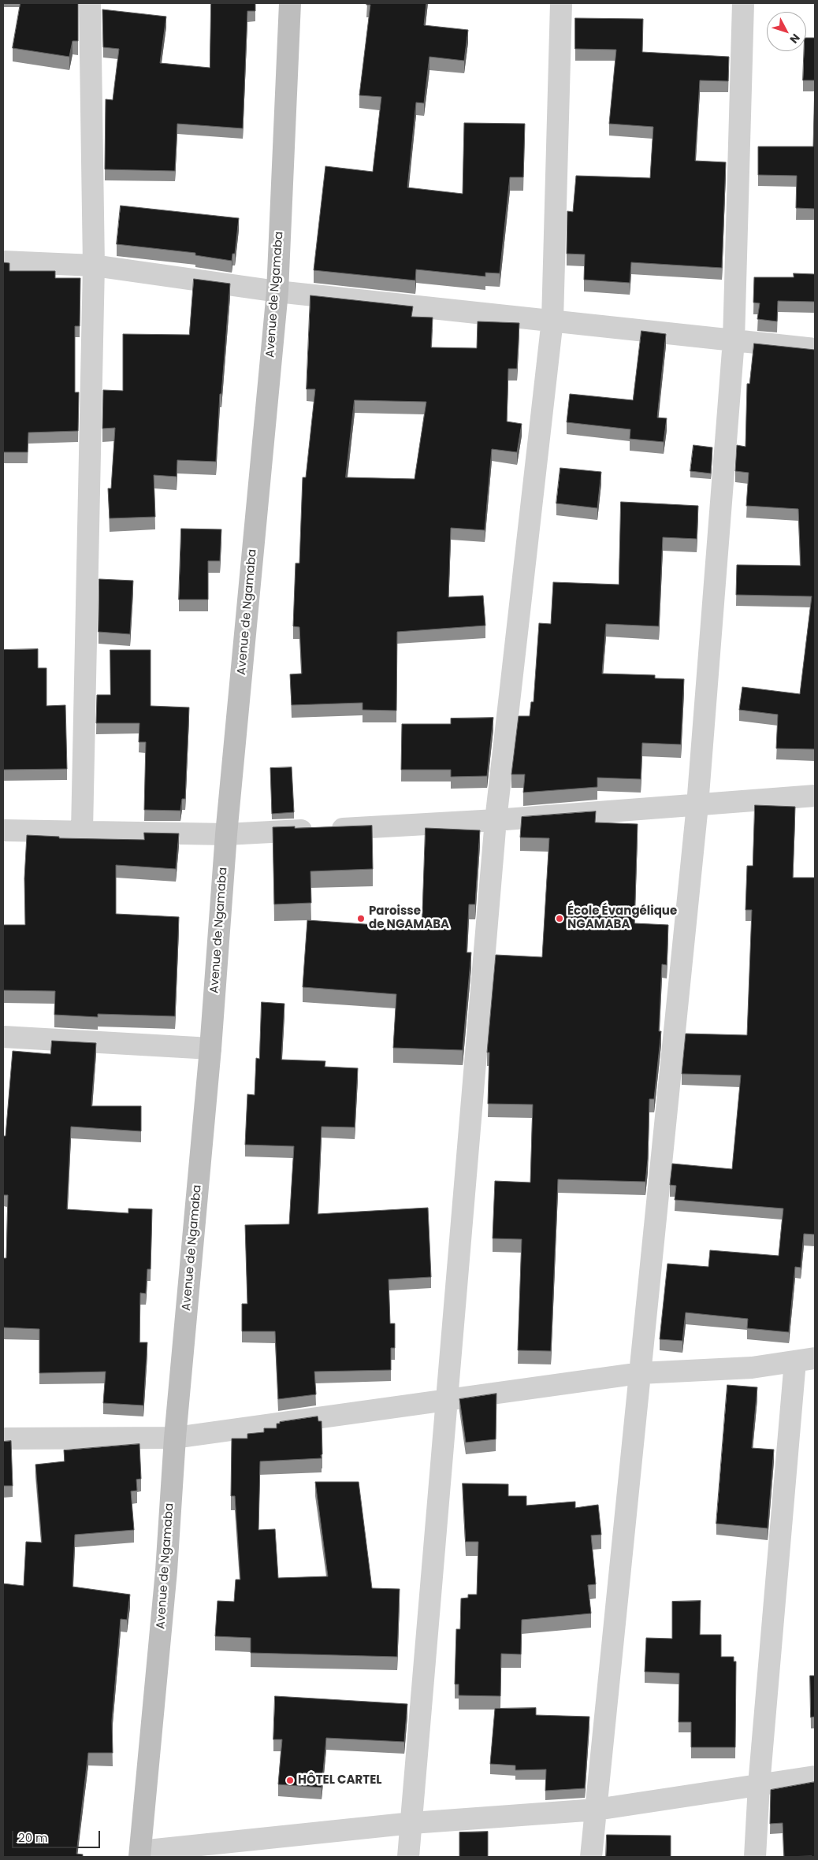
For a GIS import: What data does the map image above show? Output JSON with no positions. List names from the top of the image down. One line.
{"streets":{"street":["Avenue de Ngamaba"]},"places":["Paroisse de NGAMABA","École Évangélique NGAMABA","HÔTEL CARTEL"],"scale_bar":"20 m","north":"bottom right"}
